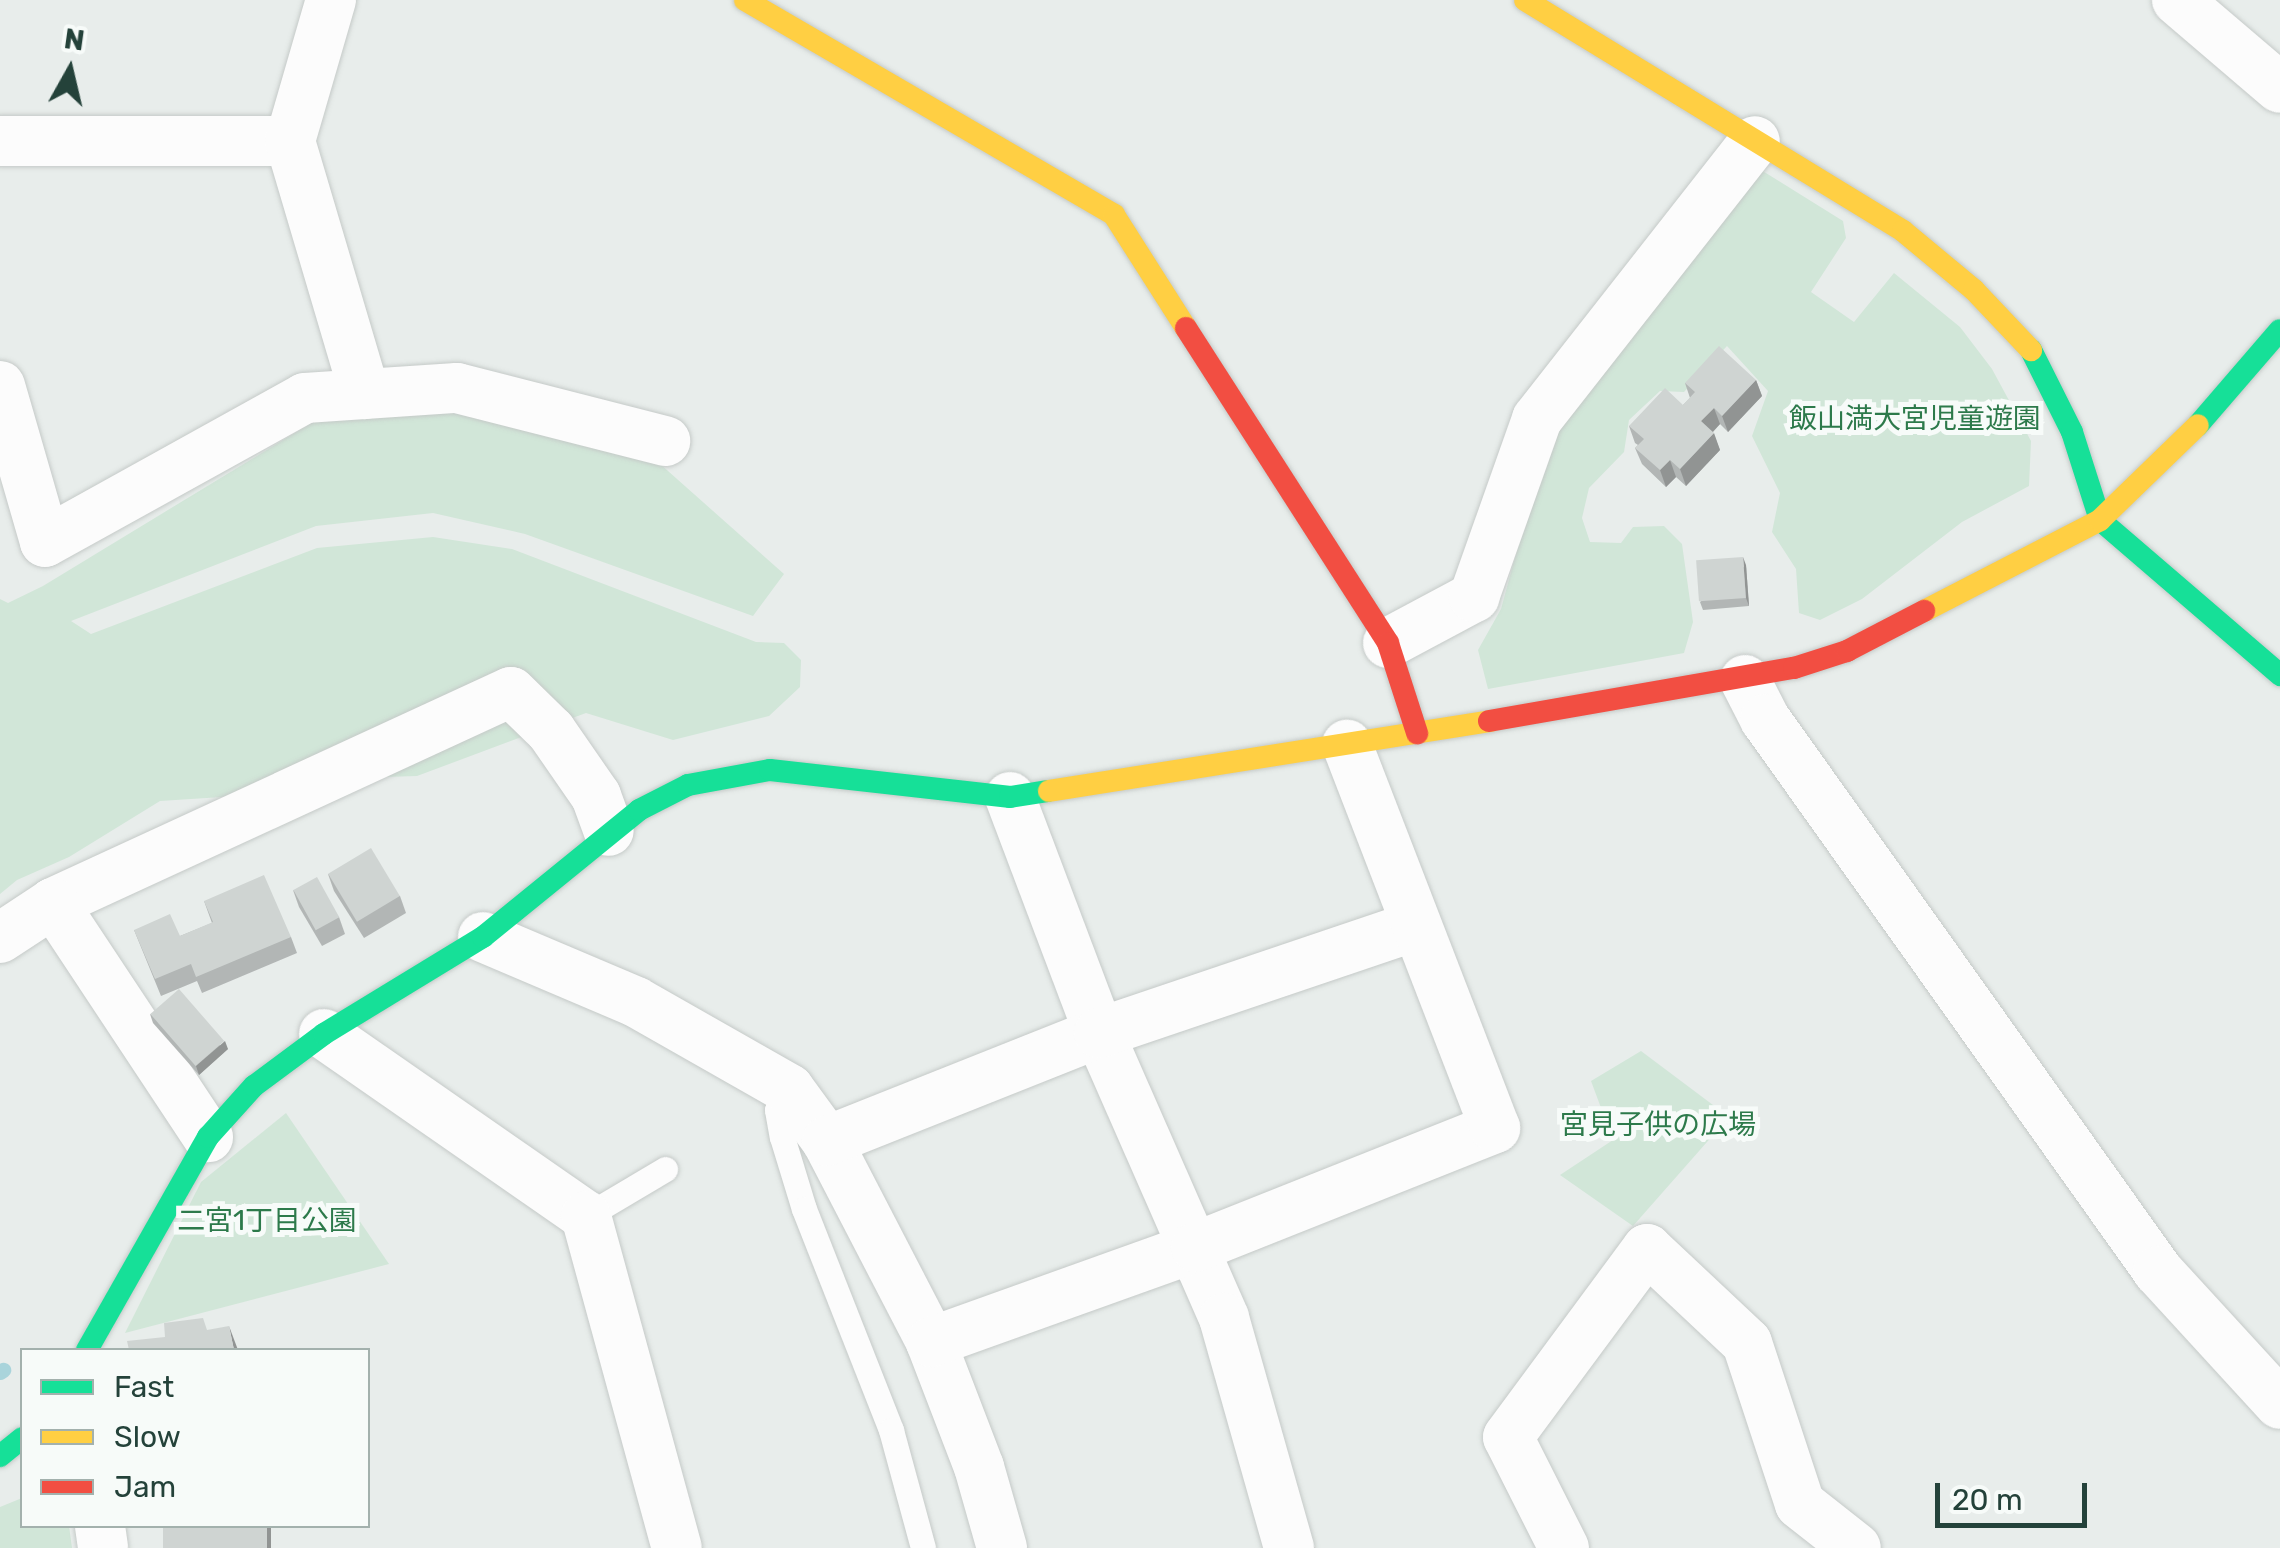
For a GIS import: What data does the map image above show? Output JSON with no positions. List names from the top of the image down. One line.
{"parks":["飯山満大宮児童遊園","宮見子供の広場","二宮1丁目公園"],"legend":["Fast","Slow","Jam"],"scale_bar":"20 m","north":"top"}
